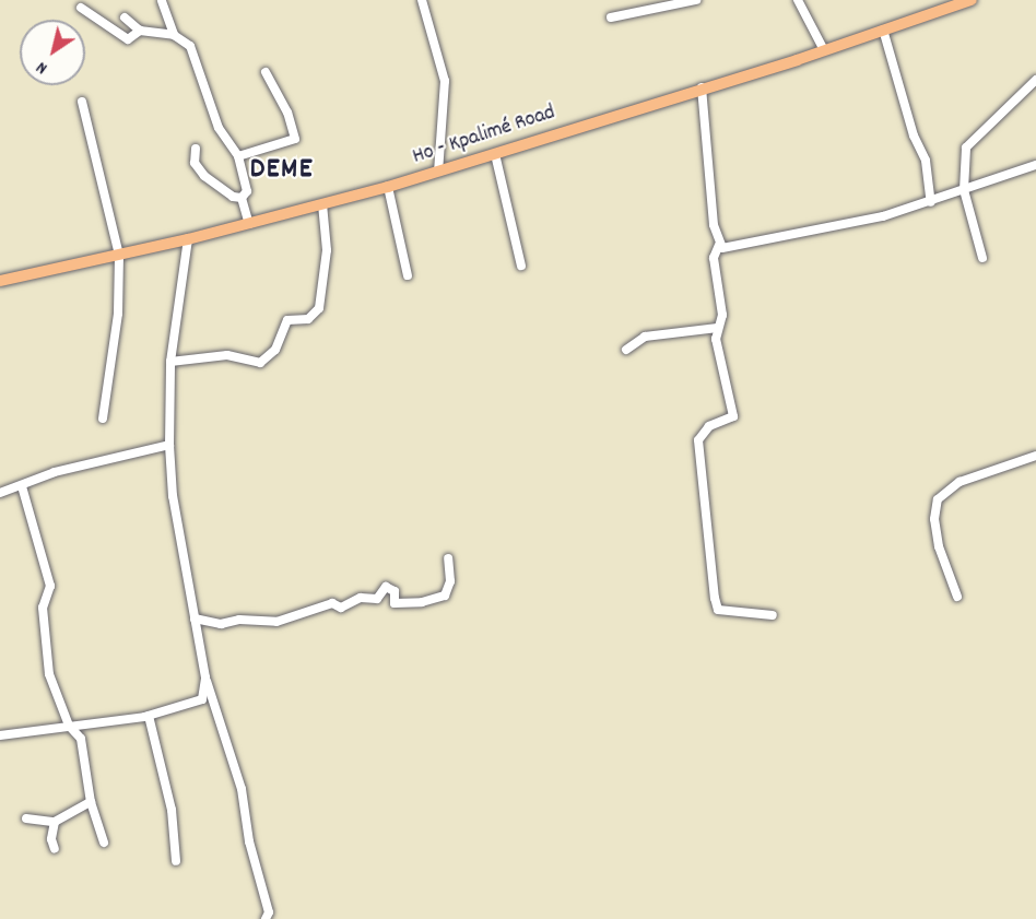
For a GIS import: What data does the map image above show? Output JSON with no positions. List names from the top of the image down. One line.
{"streets":{"main road":["Ho - Kpalimé Road"]},"districts":["DEME"],"north":"bottom left"}
